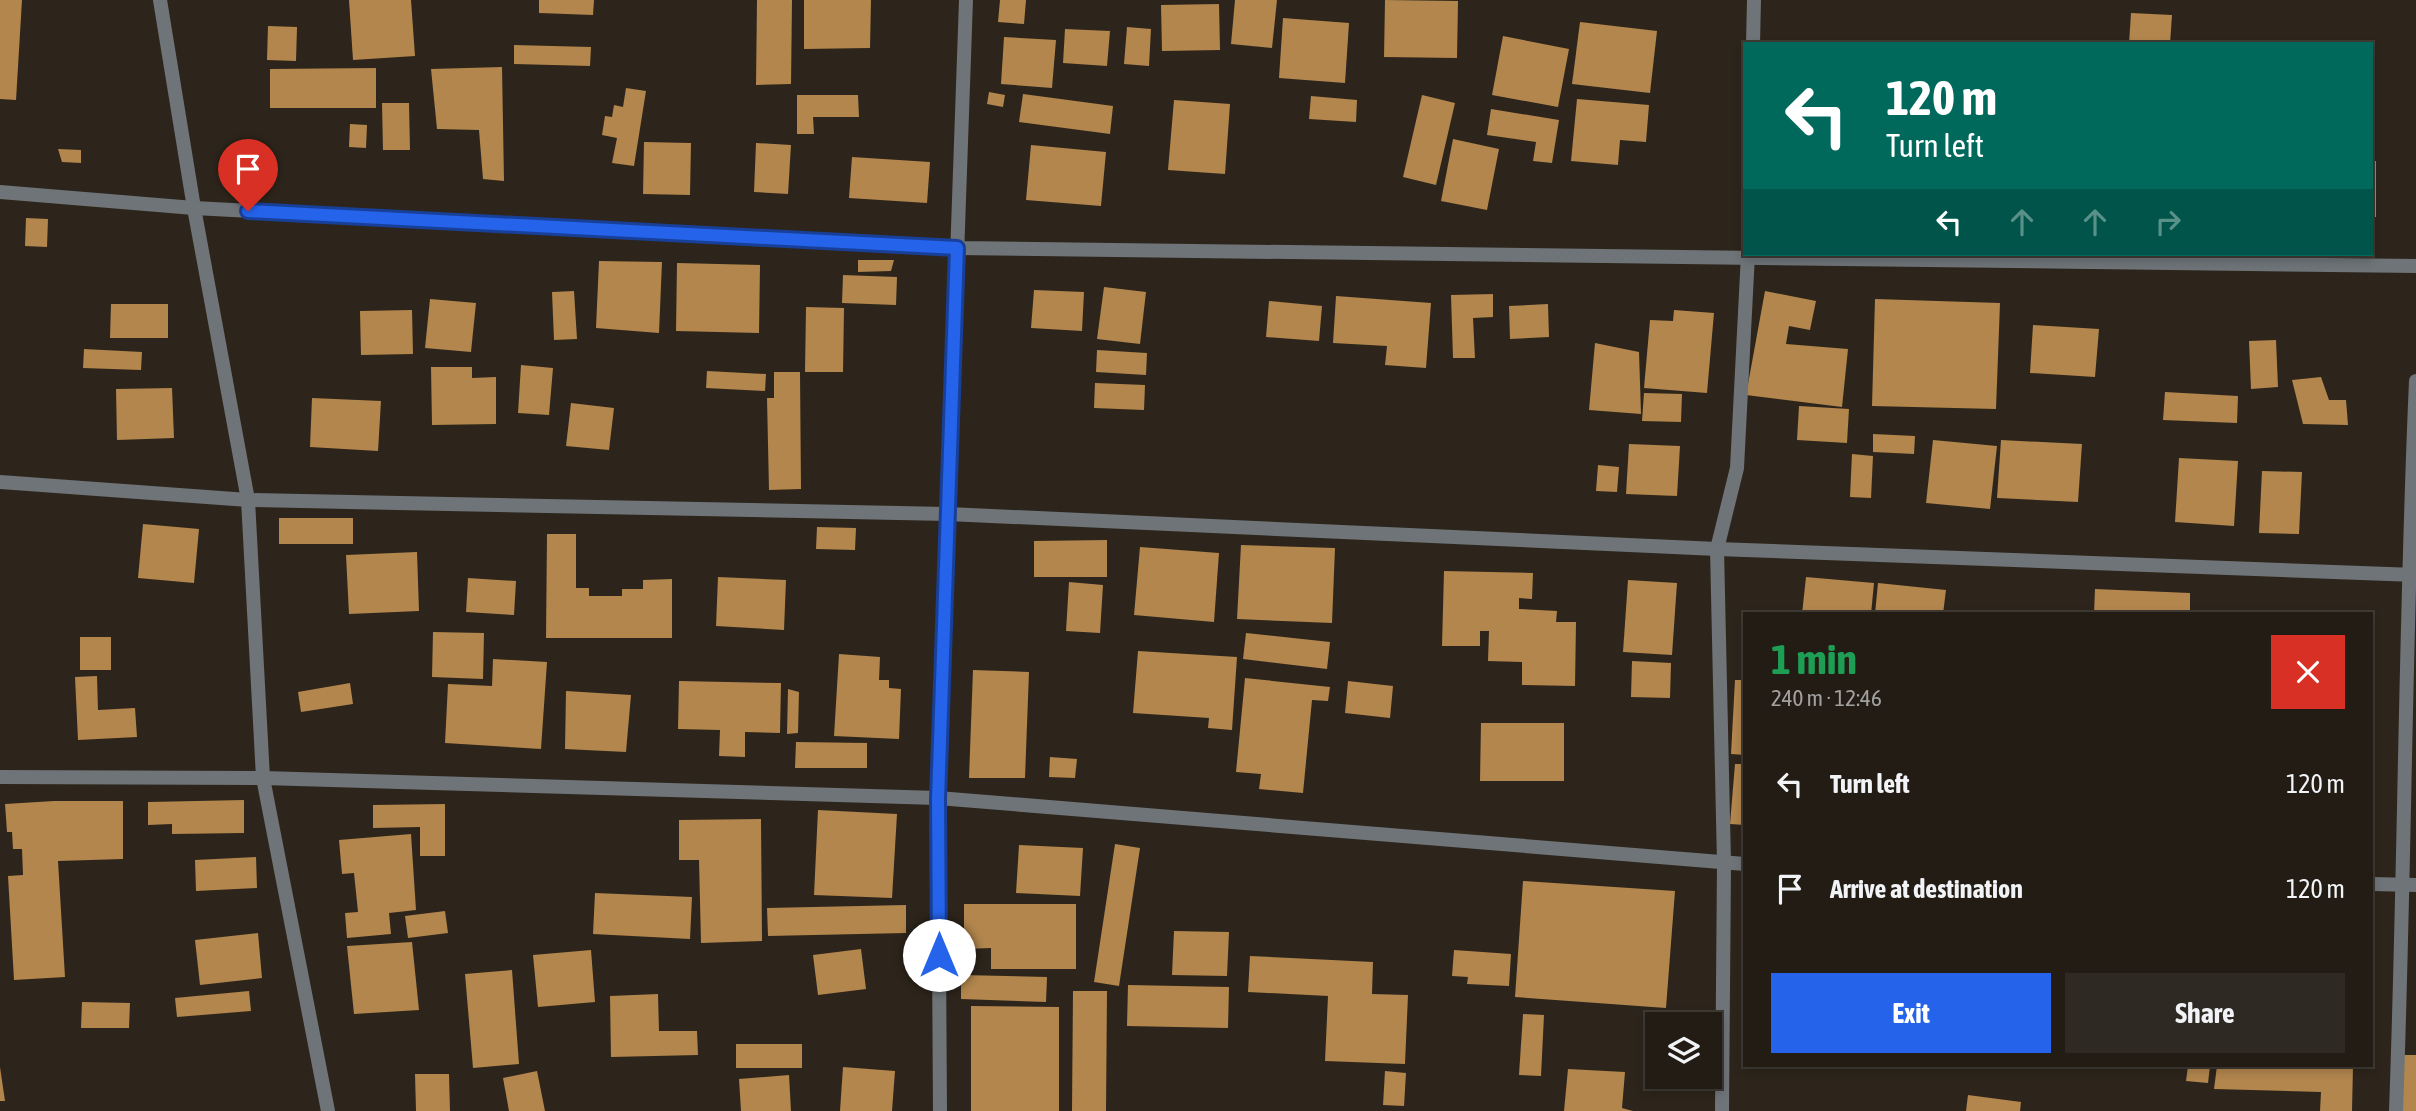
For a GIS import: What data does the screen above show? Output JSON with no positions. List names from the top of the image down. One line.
{"page":{"turn":["120 m","Turn left"],"heading":["1 min","240 m · 12:46"],"list":[{"name":"Turn left","value":"120 m"},{"name":"Arrive at destination","value":"120 m"}],"buttons":["Exit","Share"]}}
